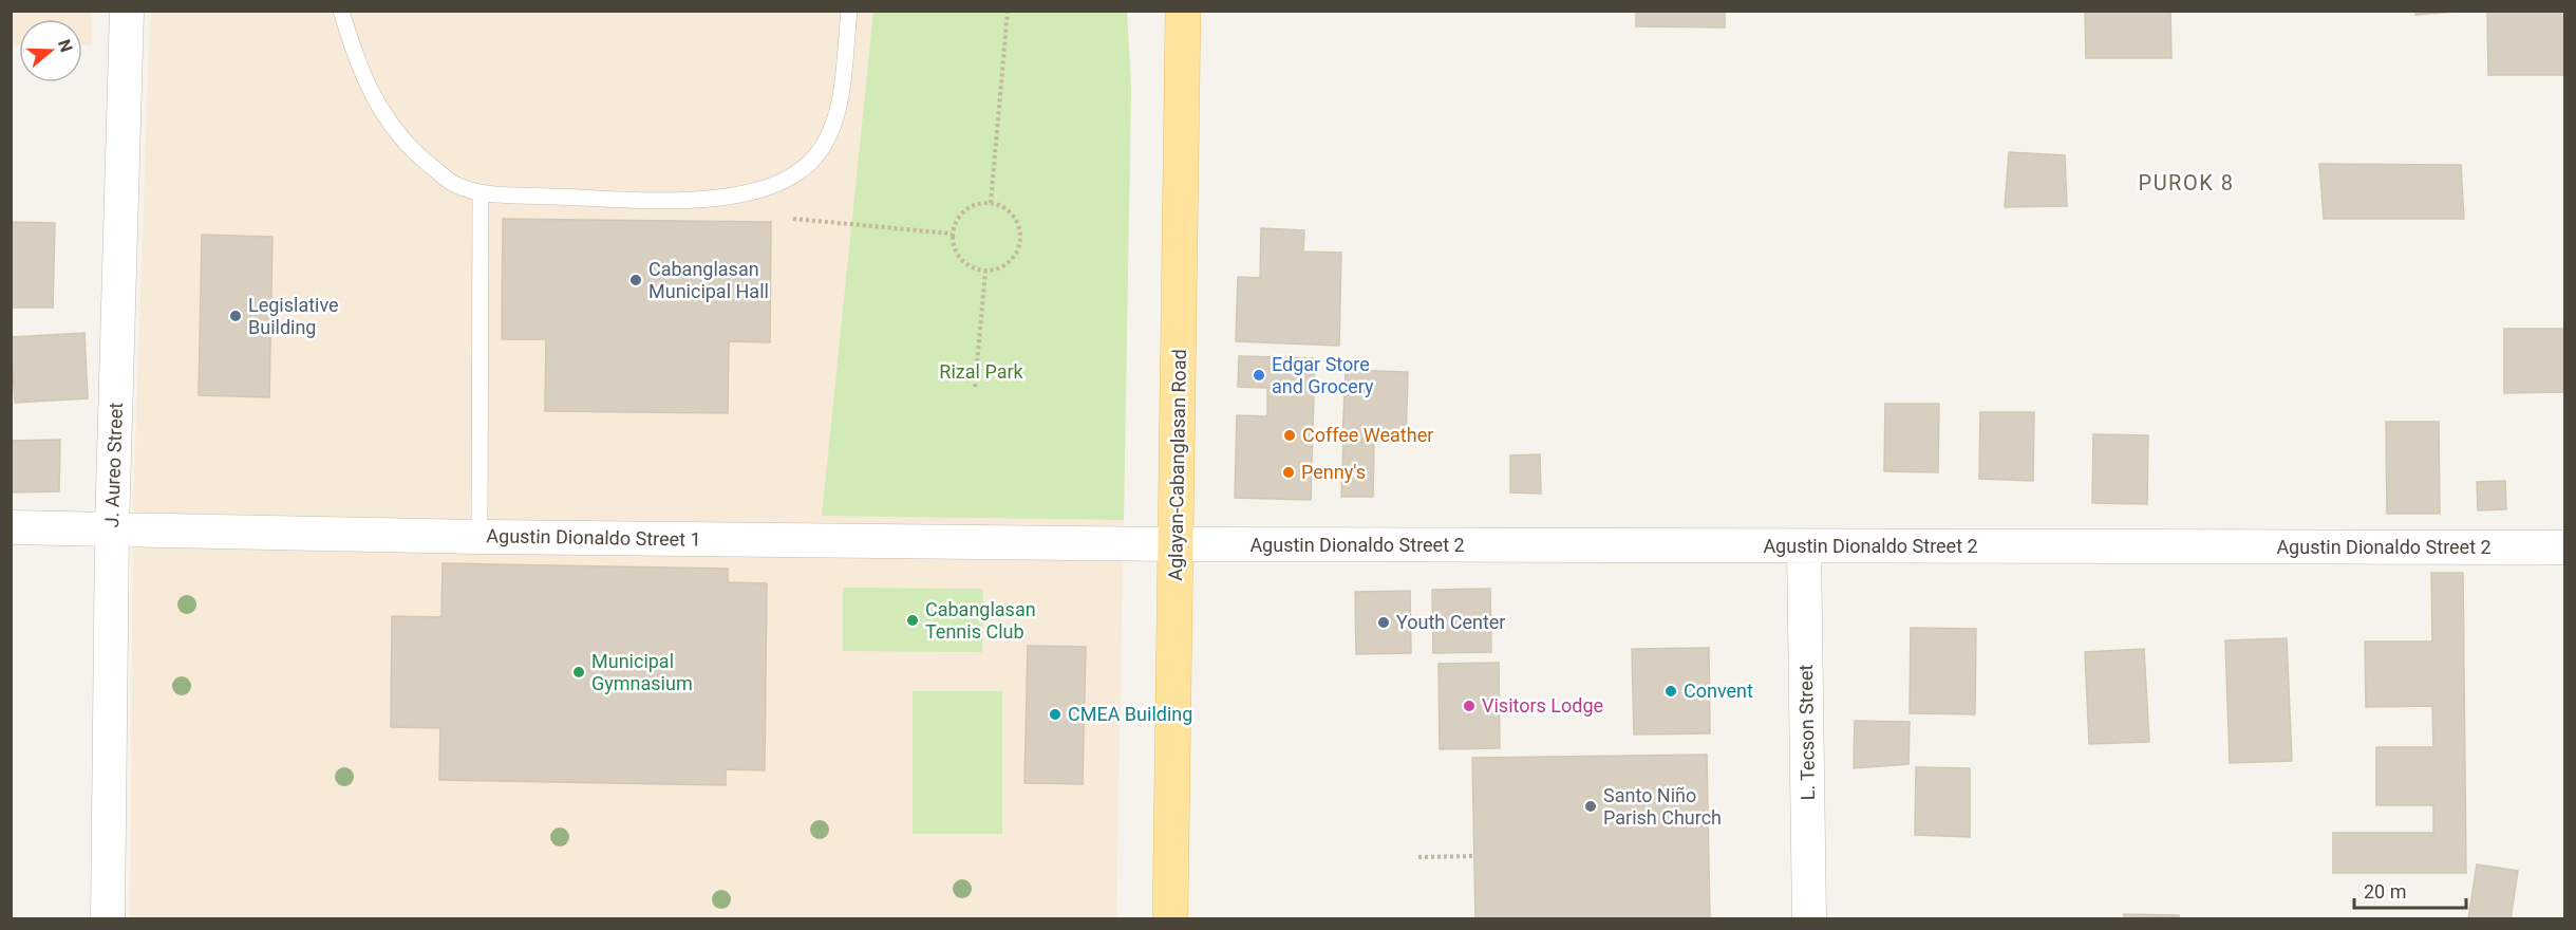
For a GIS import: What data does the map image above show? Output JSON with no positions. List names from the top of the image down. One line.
{"streets":{"main road":["Aglayan-Cabanglasan Road"],"street":["J. Aureo Street","Agustin Dionaldo Street 1","Agustin Dionaldo Street 2","L. Tecson Street"]},"crossings":[["J. Aureo Street","Agustin Dionaldo Street 1"],["Aglayan-Cabanglasan Road","Agustin Dionaldo Street 1"],["Aglayan-Cabanglasan Road","Agustin Dionaldo Street 2"],["Agustin Dionaldo Street 1","Agustin Dionaldo Street 2"],["Agustin Dionaldo Street 2","L. Tecson Street"]],"districts":["PUROK 8"],"parks":["Rizal Park"],"places":["Cabanglasan Municipal Hall","Legislative Building","Edgar Store and Grocery","Coffee Weather","Penny's","Cabanglasan Tennis Club","Youth Center","Municipal Gymnasium","Convent","Visitors Lodge","CMEA Building","Santo Niño Parish Church"],"scale_bar":"20 m","north":"right"}
